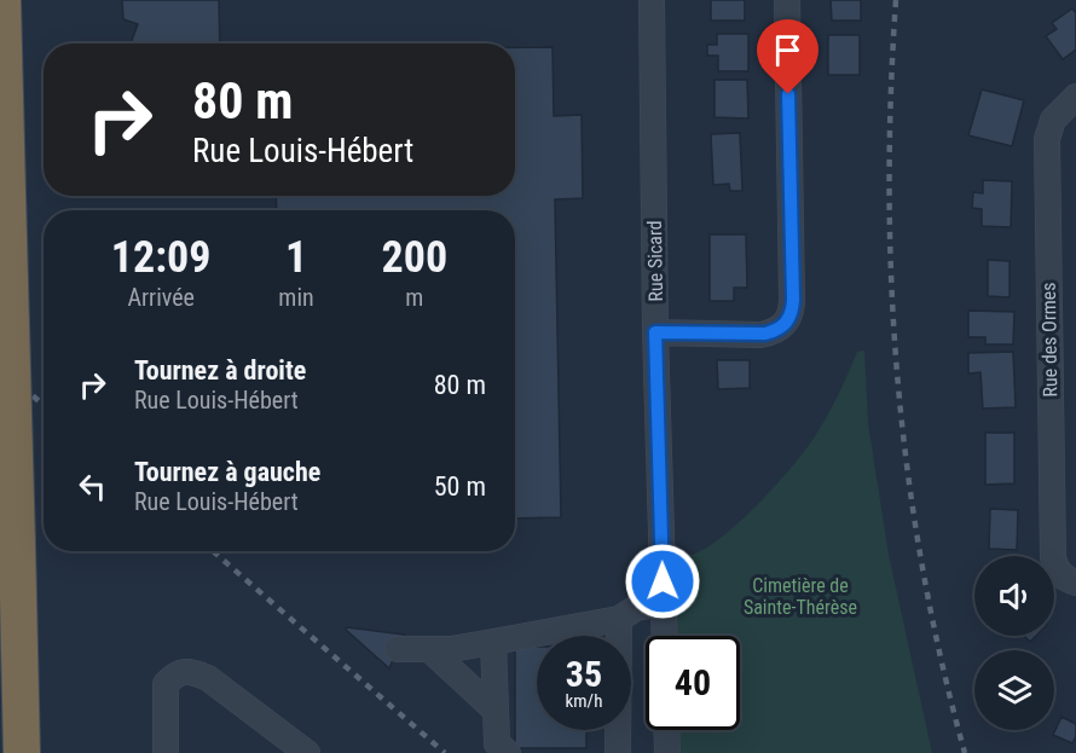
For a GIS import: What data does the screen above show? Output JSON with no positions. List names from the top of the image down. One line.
{"streets":{"street":["Rue Sicard","Rue des Ormes"]},"parks":["Cimetière de Sainte-Thérèse"],"page":{"turn":["80 m","Rue Louis-Hébert"],"eta":["12:09","Arrivée","1","min","200","m"],"list":[{"name":"Tournez à droite","note":"Rue Louis-Hébert","value":"80 m"},{"name":"Tournez à gauche","note":"Rue Louis-Hébert","value":"50 m"}],"speed":"35 km/h","limit":"40"}}
